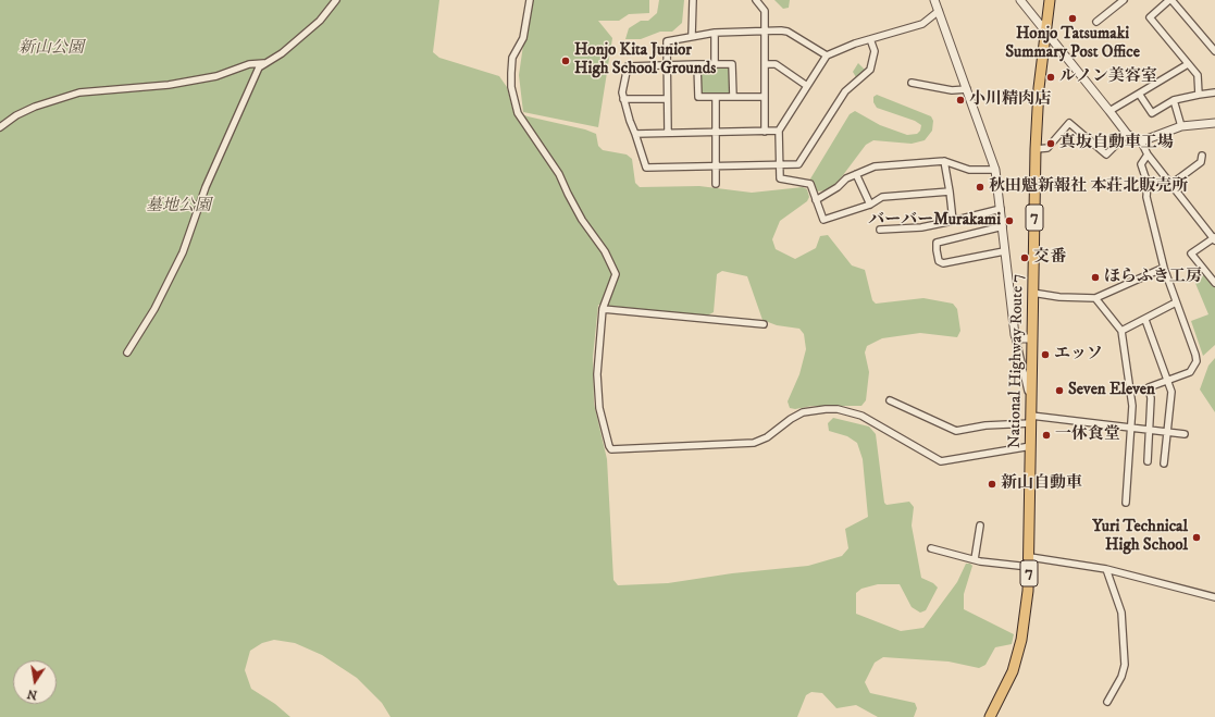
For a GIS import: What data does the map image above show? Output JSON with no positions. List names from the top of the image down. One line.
{"streets":{"highway":["7","National Highway Route 7"]},"parks":["新山公園","墓地公園"],"places":["Honjo Tatsumaki Summary Post Office","Honjo Kita Junior High School Grounds","ルノン美容室","小川精肉店","真坂自動車工場","秋田魁新報社 本荘北販売所","バーバーMurakami","交番","ほらふき工房","エッソ","Seven Eleven","一休食堂","新山自動車","Yuri Technical High School"],"north":"bottom"}
